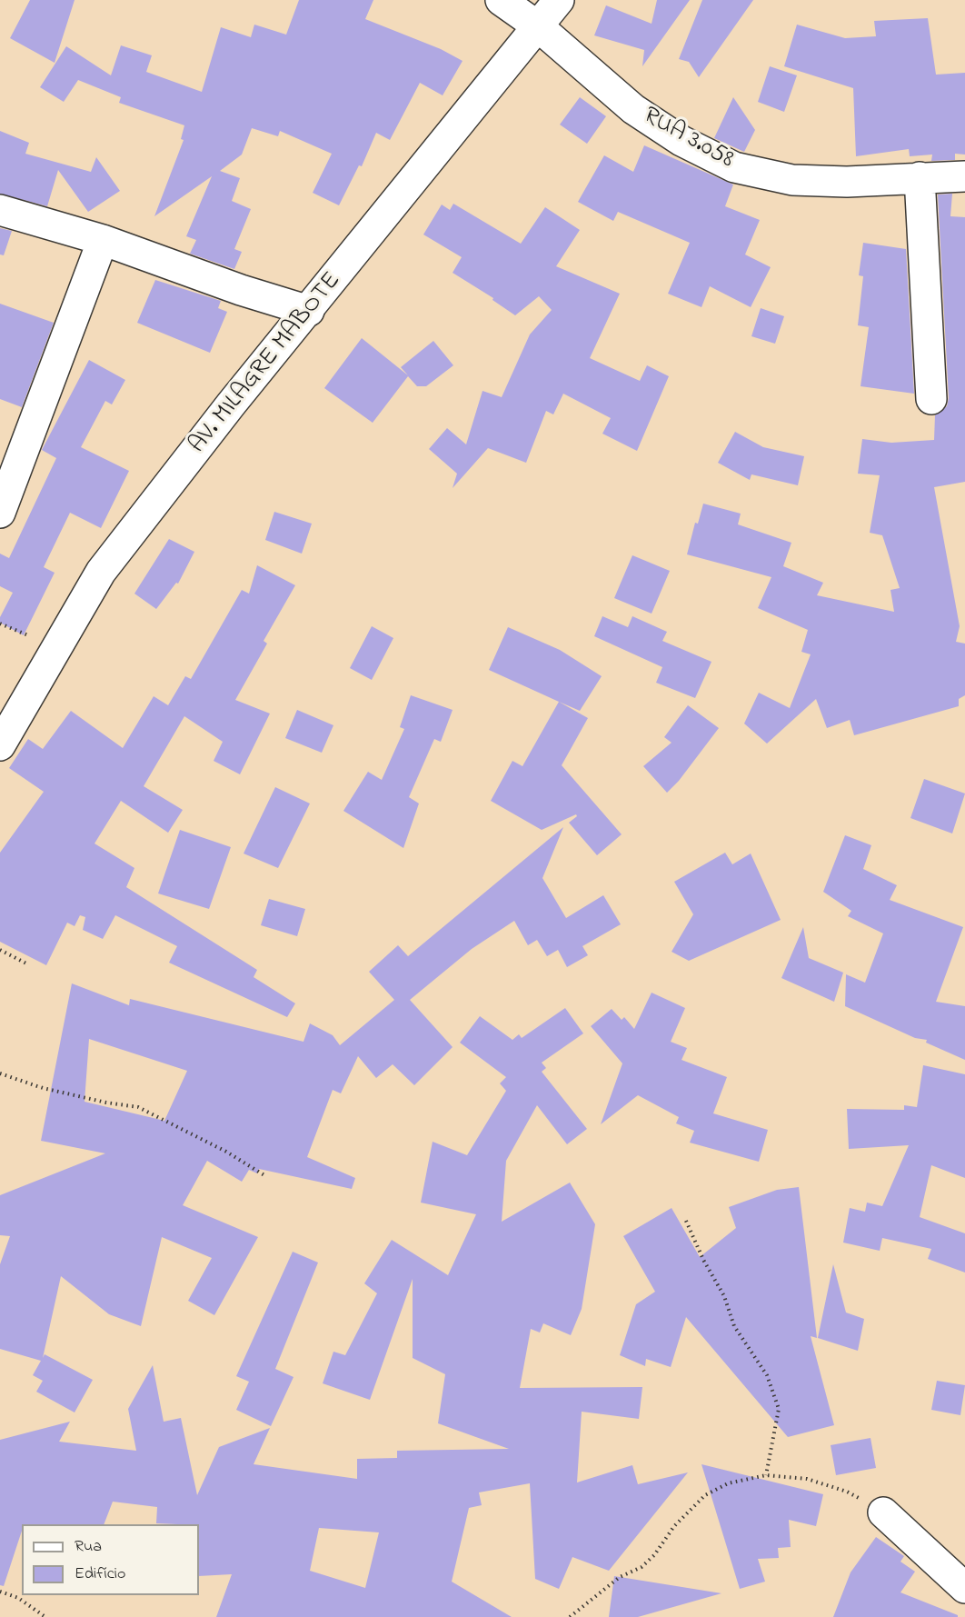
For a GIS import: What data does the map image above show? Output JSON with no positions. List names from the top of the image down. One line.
{"streets":{"street":["RUA 3.058","AV. MILAGRE MABOTE"]},"crossings":[["RUA 3.058","AV. MILAGRE MABOTE"]],"legend":["Rua","Edifício"]}
